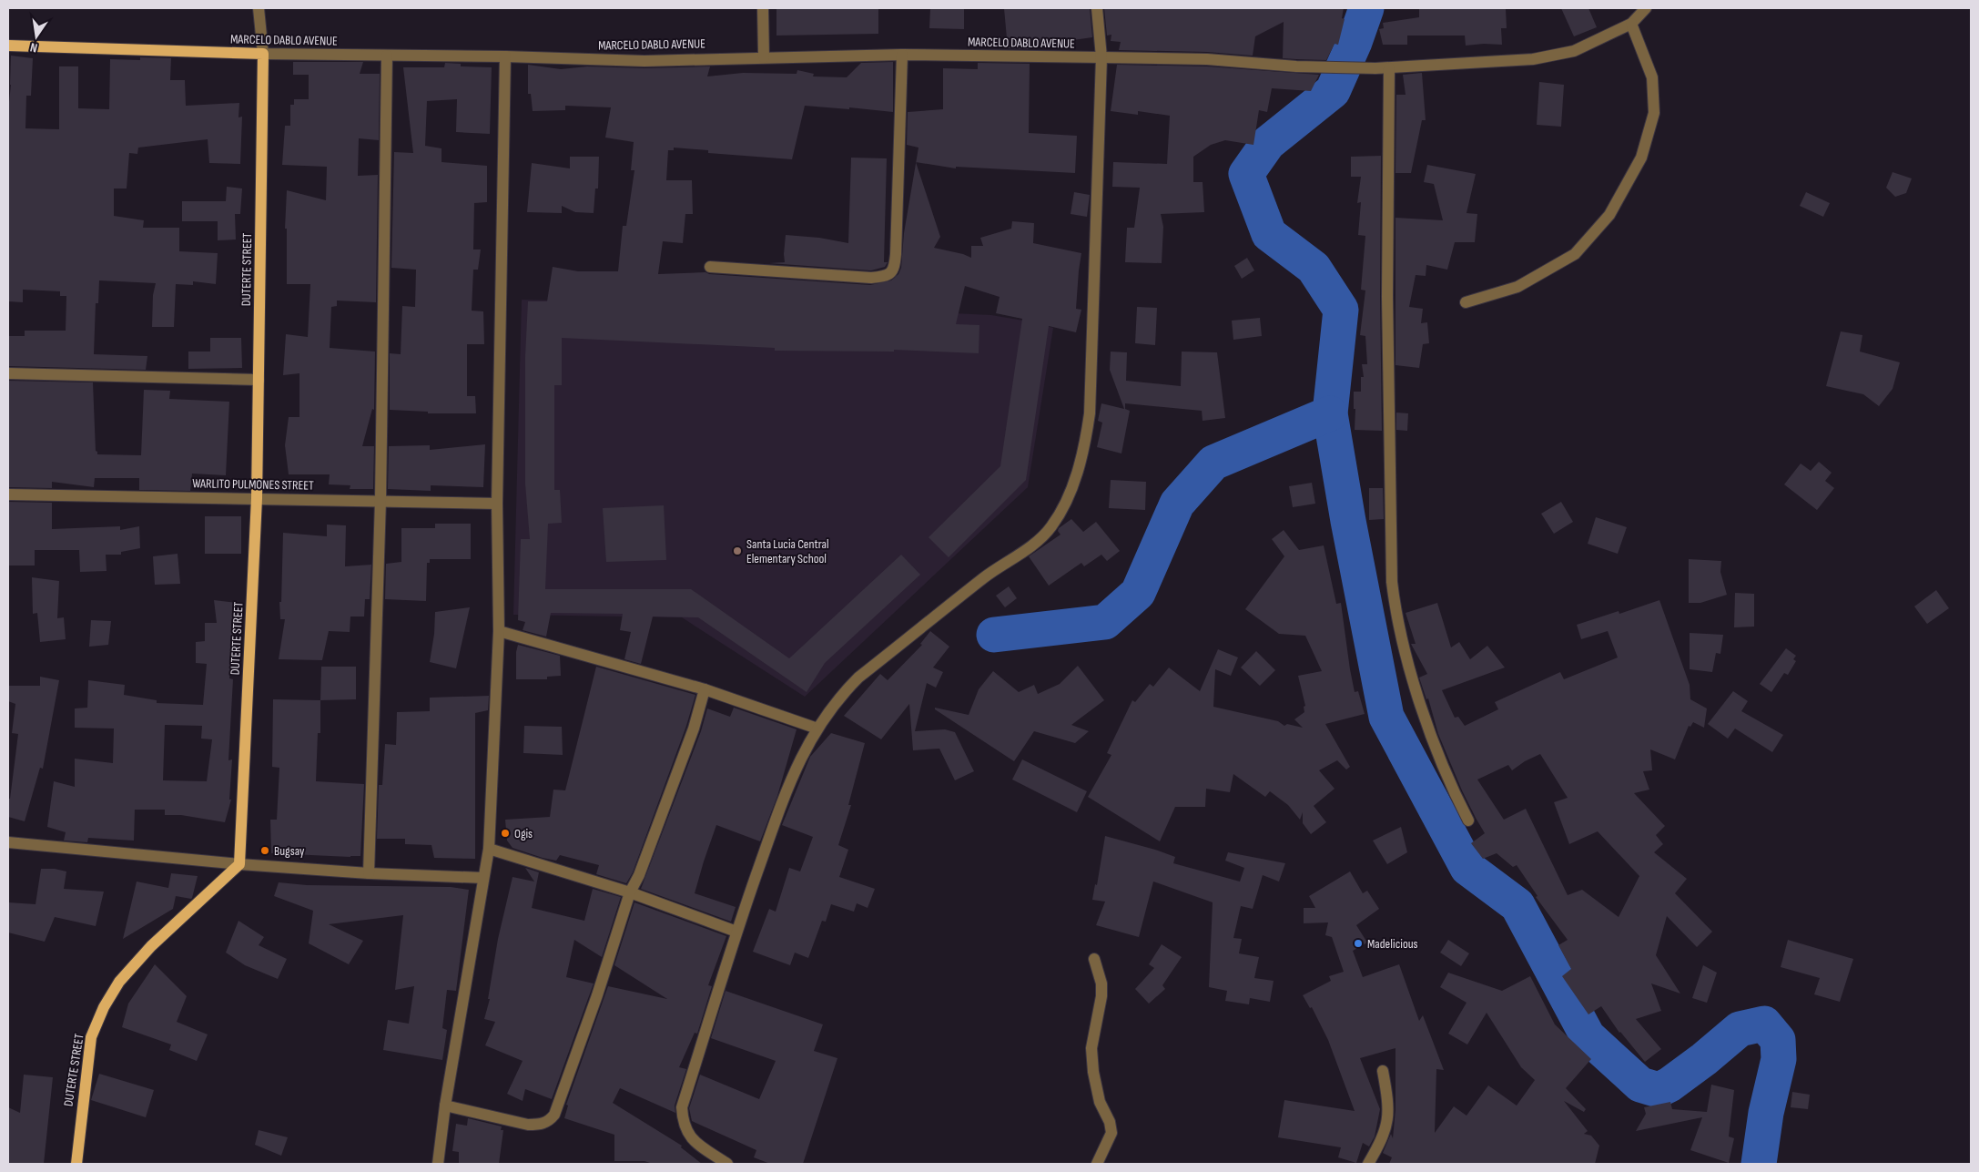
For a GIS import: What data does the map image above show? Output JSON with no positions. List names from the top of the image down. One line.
{"streets":{"main road":["MARCELO DABLO AVENUE","DUTERTE STREET"],"street":["WARLITO PULMONES STREET"]},"crossings":[["MARCELO DABLO AVENUE","DUTERTE STREET"],["DUTERTE STREET","WARLITO PULMONES STREET"]],"places":["Santa Lucia Central Elementary School","Ogis","Bugsay","Madelicious"],"north":"bottom"}
